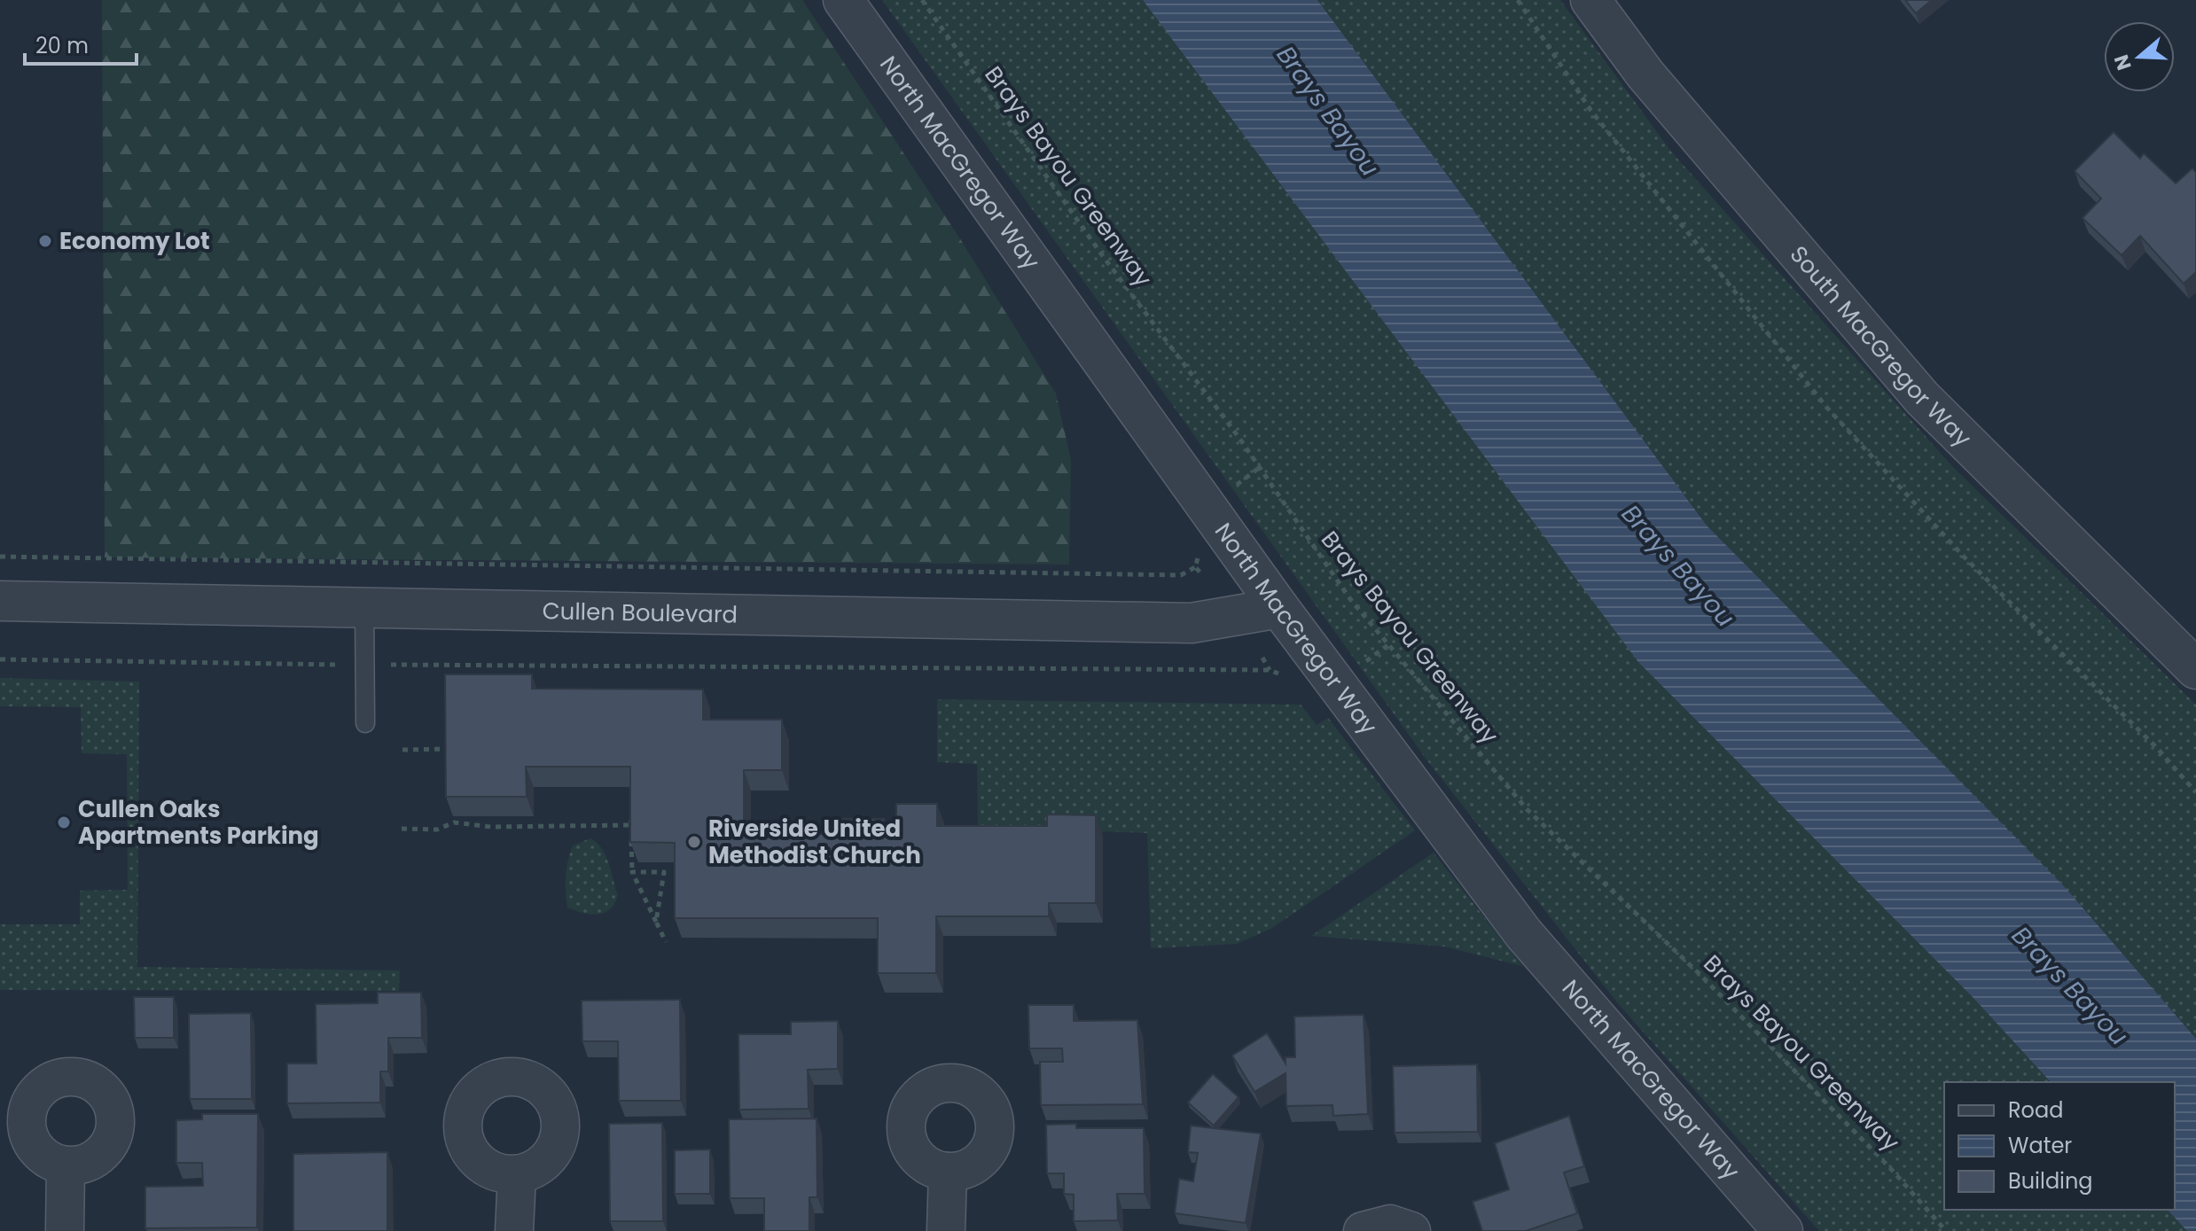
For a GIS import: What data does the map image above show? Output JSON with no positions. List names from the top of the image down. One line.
{"streets":{"street":["North MacGregor Way","South MacGregor Way","Cullen Boulevard"],"path":["Brays Bayou Greenway"]},"crossings":[["North MacGregor Way","Cullen Boulevard"]],"water":["Brays Bayou"],"places":["Economy Lot","Cullen Oaks Apartments Parking","Riverside United Methodist Church"],"legend":["Road","Water","Building"],"scale_bar":"20 m","north":"left"}
